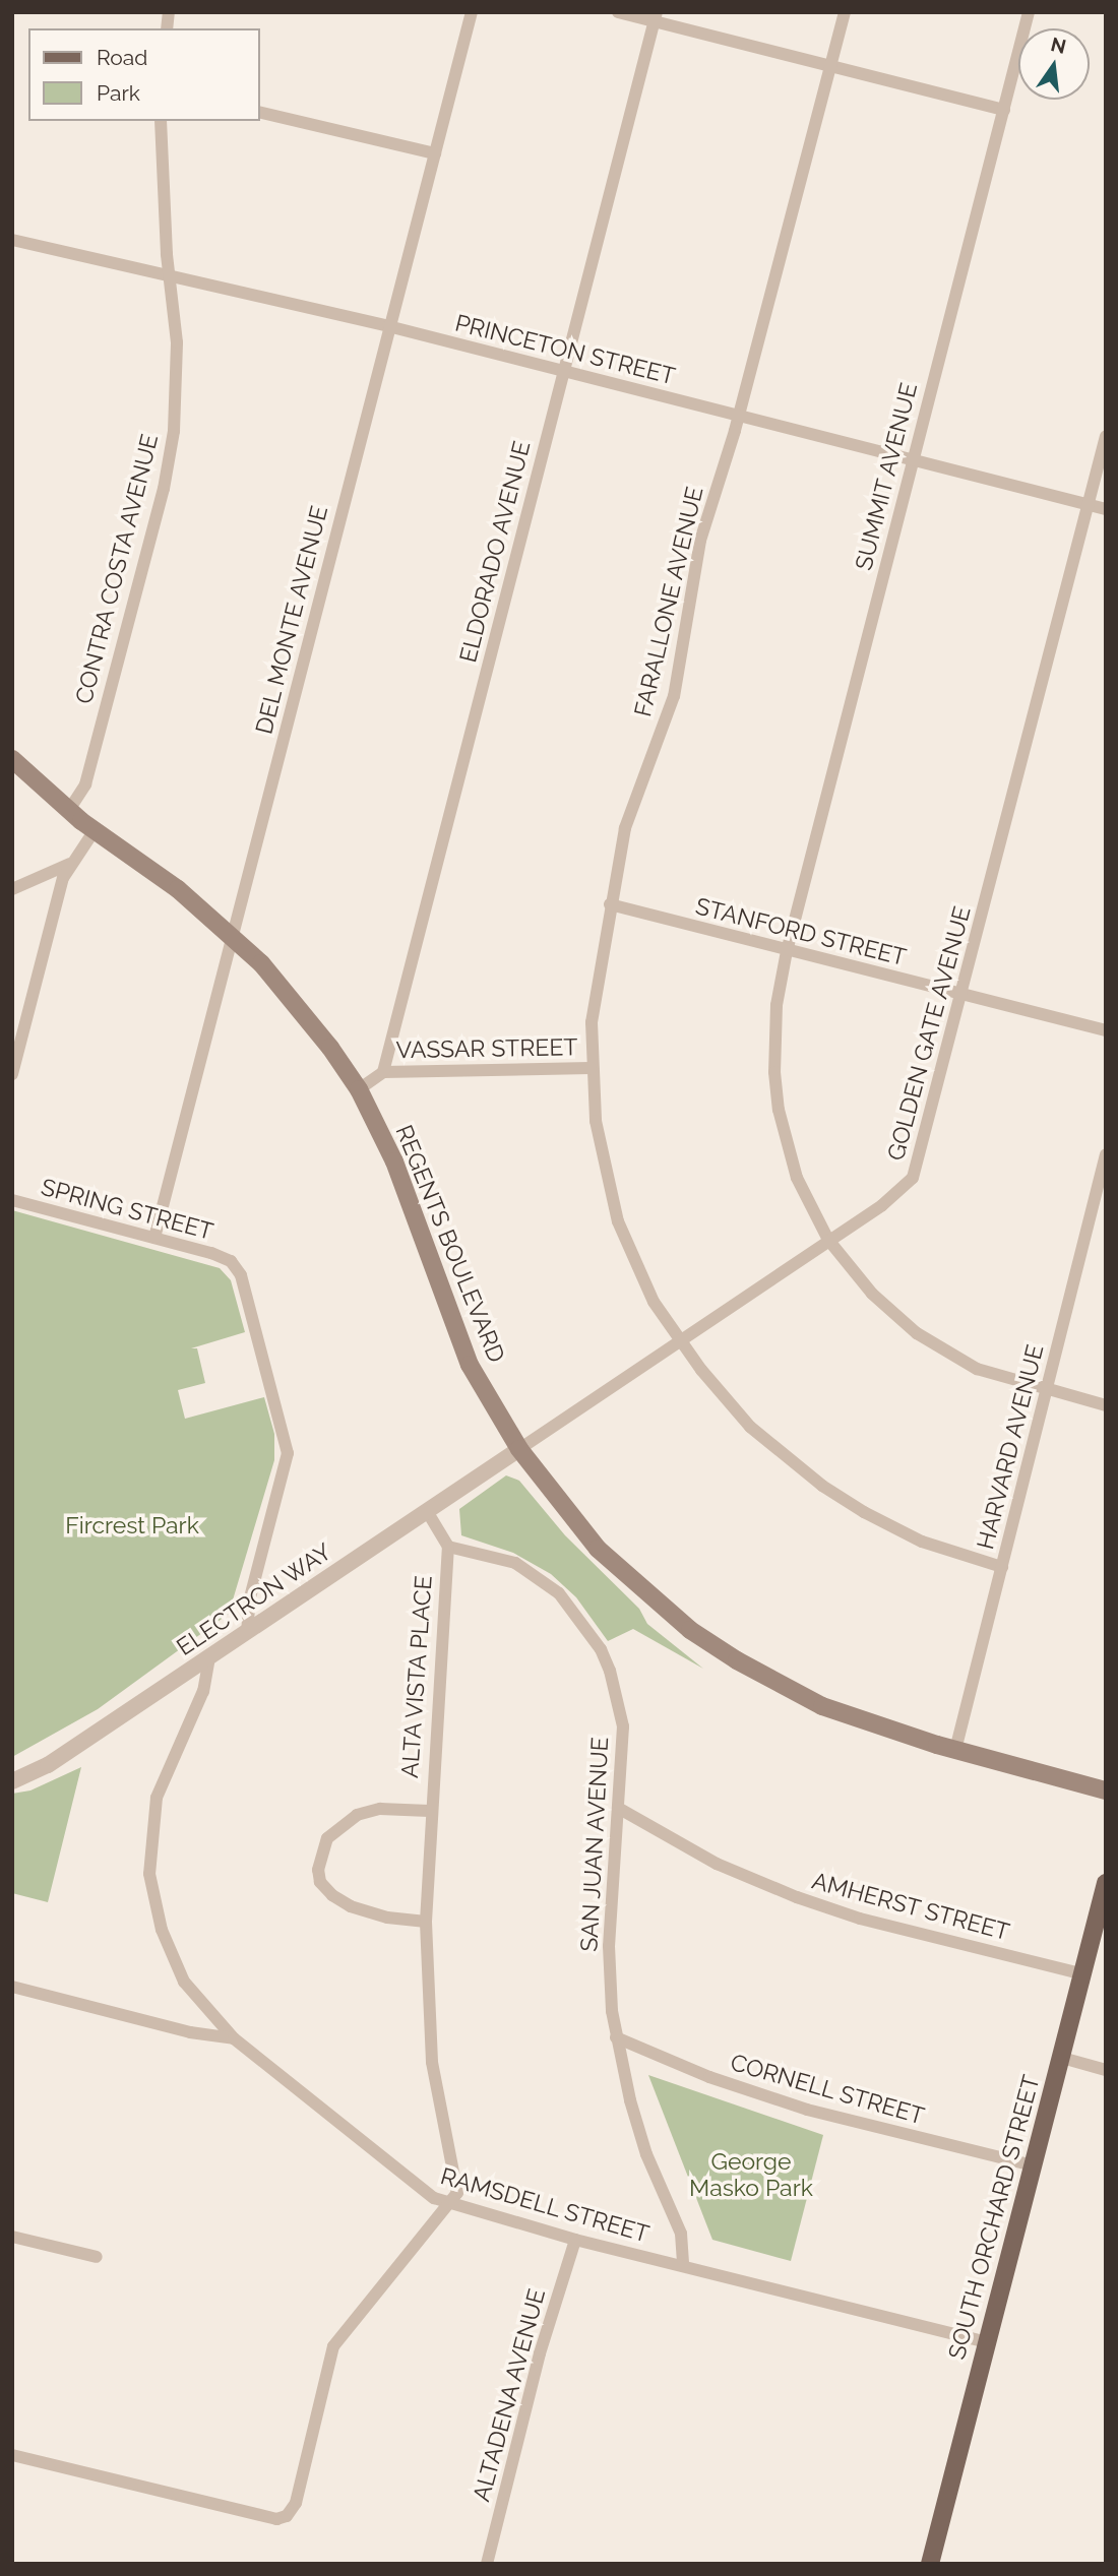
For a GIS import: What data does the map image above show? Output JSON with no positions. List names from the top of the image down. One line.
{"streets":{"main road":["REGENTS BOULEVARD","SOUTH ORCHARD STREET"],"street":["PRINCETON STREET","SUMMIT AVENUE","ELDORADO AVENUE","CONTRA COSTA AVENUE","FARALLONE AVENUE","DEL MONTE AVENUE","STANFORD STREET","GOLDEN GATE AVENUE","VASSAR STREET","SPRING STREET","HARVARD AVENUE","ELECTRON WAY","ALTA VISTA PLACE","SAN JUAN AVENUE","AMHERST STREET","CORNELL STREET","RAMSDELL STREET","ALTADENA AVENUE"]},"crossings":[["PRINCETON STREET","SUMMIT AVENUE"],["PRINCETON STREET","ELDORADO AVENUE"],["PRINCETON STREET","CONTRA COSTA AVENUE"],["PRINCETON STREET","FARALLONE AVENUE"],["PRINCETON STREET","DEL MONTE AVENUE"],["PRINCETON STREET","GOLDEN GATE AVENUE"],["SUMMIT AVENUE","STANFORD STREET"],["SUMMIT AVENUE","GOLDEN GATE AVENUE"],["SUMMIT AVENUE","HARVARD AVENUE"],["ELDORADO AVENUE","VASSAR STREET"],["CONTRA COSTA AVENUE","REGENTS BOULEVARD"],["FARALLONE AVENUE","STANFORD STREET"],["FARALLONE AVENUE","GOLDEN GATE AVENUE"],["FARALLONE AVENUE","VASSAR STREET"],["FARALLONE AVENUE","HARVARD AVENUE"],["DEL MONTE AVENUE","SPRING STREET"],["DEL MONTE AVENUE","REGENTS BOULEVARD"],["STANFORD STREET","GOLDEN GATE AVENUE"],["GOLDEN GATE AVENUE","REGENTS BOULEVARD"],["GOLDEN GATE AVENUE","ELECTRON WAY"],["SPRING STREET","ELECTRON WAY"],["REGENTS BOULEVARD","HARVARD AVENUE"],["REGENTS BOULEVARD","ELECTRON WAY"],["ELECTRON WAY","RAMSDELL STREET"],["ALTA VISTA PLACE","SAN JUAN AVENUE"],["ALTA VISTA PLACE","RAMSDELL STREET"],["SAN JUAN AVENUE","AMHERST STREET"],["SAN JUAN AVENUE","CORNELL STREET"],["SAN JUAN AVENUE","RAMSDELL STREET"],["AMHERST STREET","SOUTH ORCHARD STREET"],["CORNELL STREET","SOUTH ORCHARD STREET"],["RAMSDELL STREET","SOUTH ORCHARD STREET"],["RAMSDELL STREET","ALTADENA AVENUE"]],"parks":["Fircrest Park","George Masko Park"],"legend":["Road","Park"],"north":"top"}
